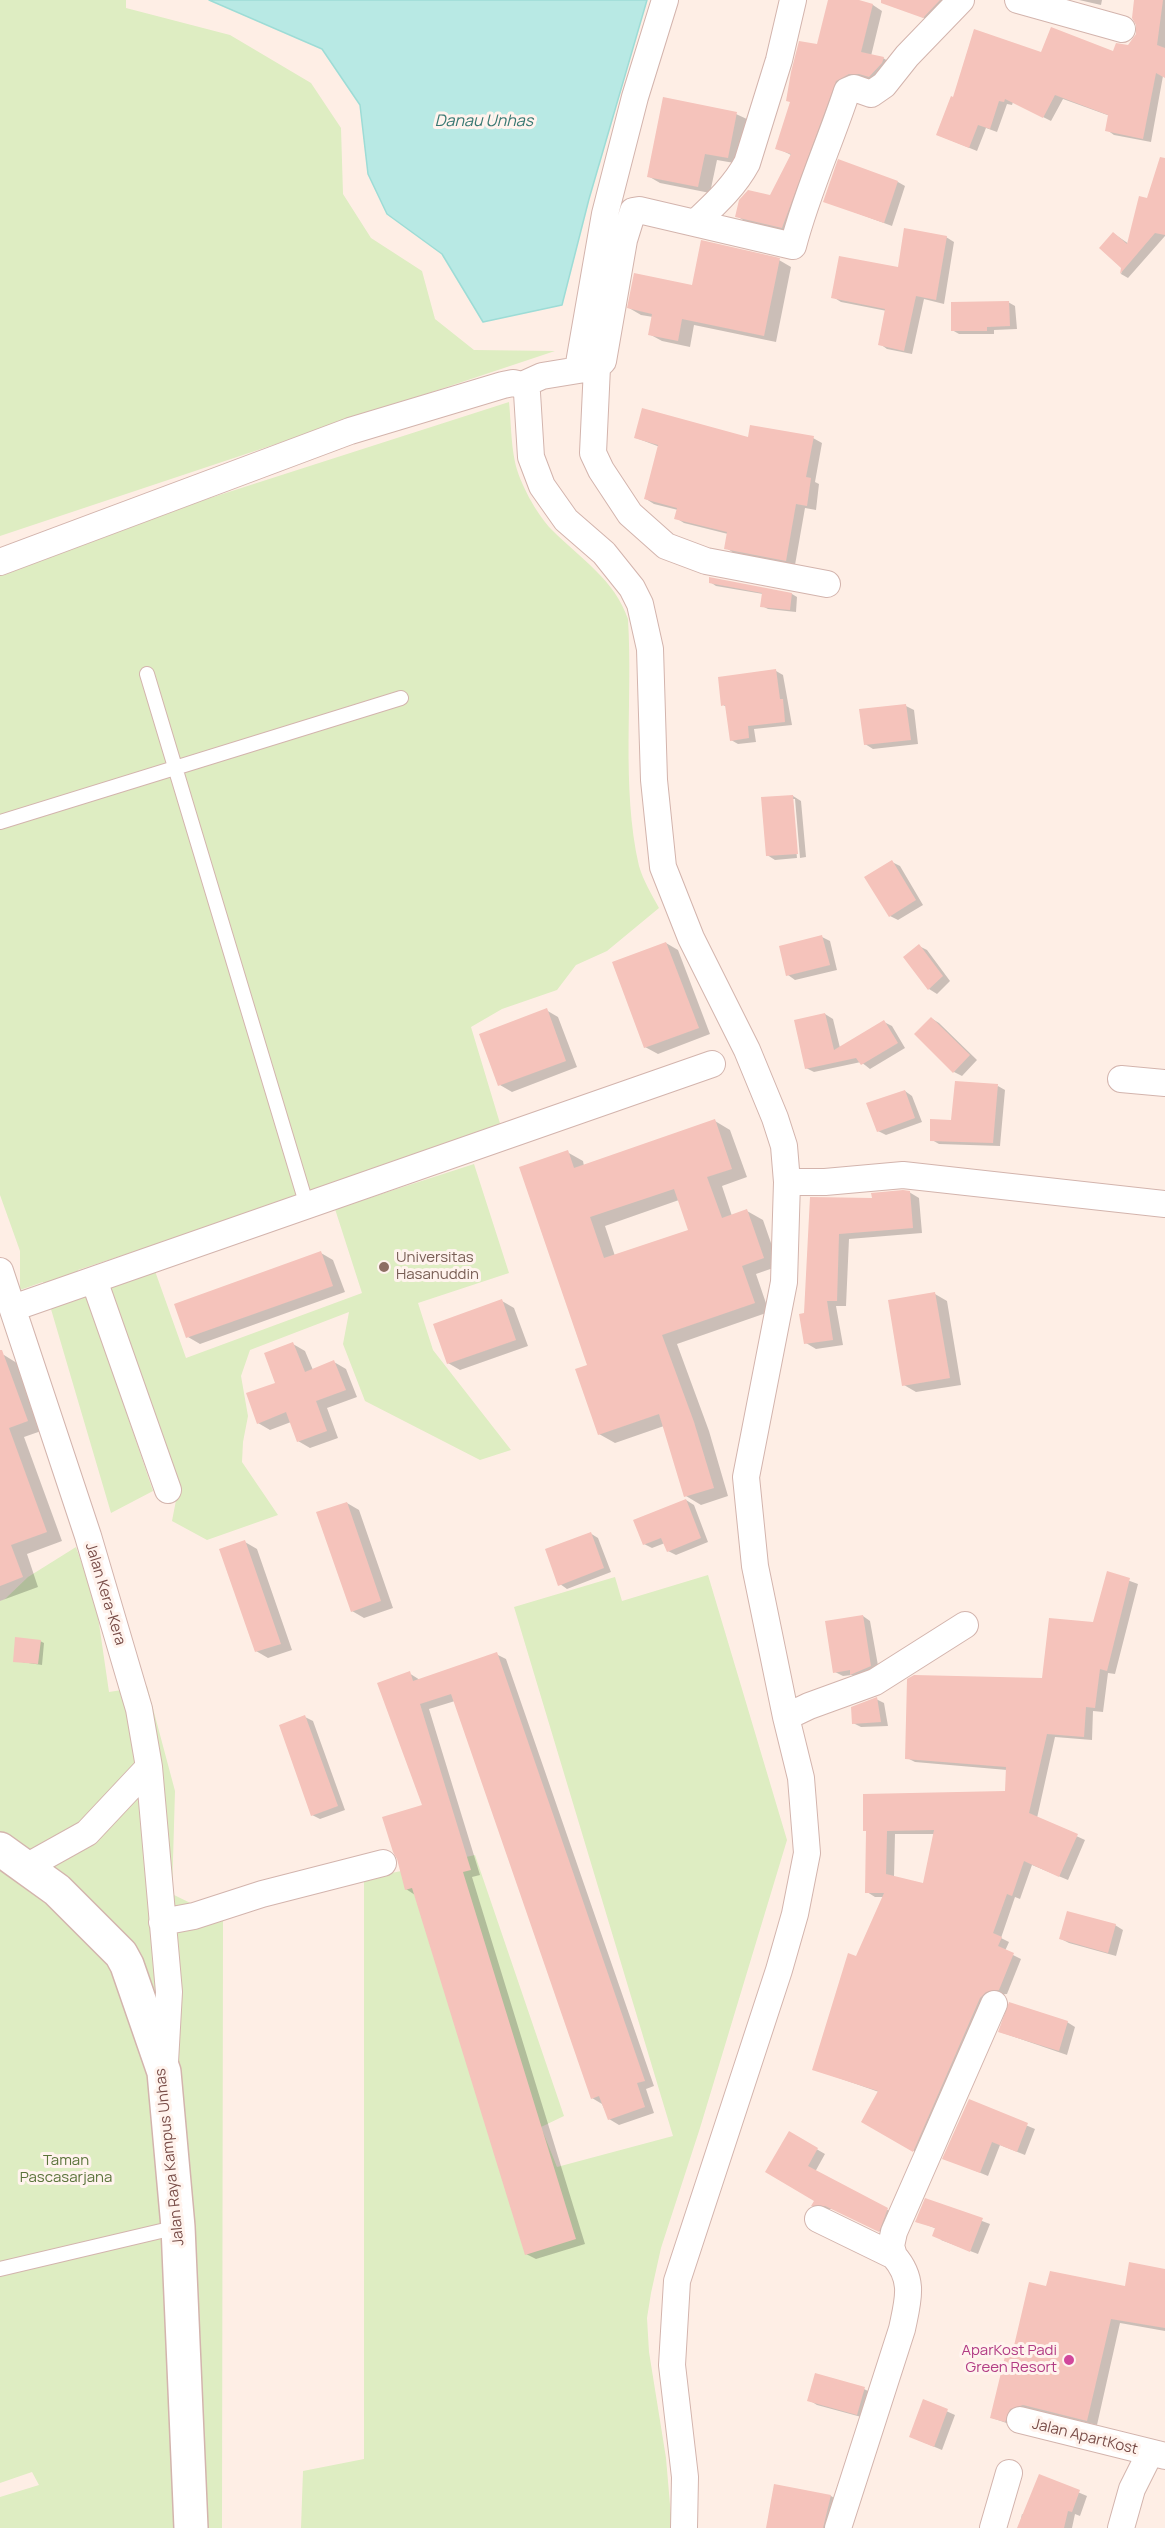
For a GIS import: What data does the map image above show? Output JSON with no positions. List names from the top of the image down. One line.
{"streets":{"street":["Jalan Kera-Kera","Jalan Raya Kampus Unhas","Jalan ApartKost"]},"crossings":[["Jalan Kera-Kera","Jalan Raya Kampus Unhas"]],"water":["Danau Unhas"],"parks":["Taman Pascasarjana"],"places":["Universitas Hasanuddin","AparKost Padi Green Resort"]}
